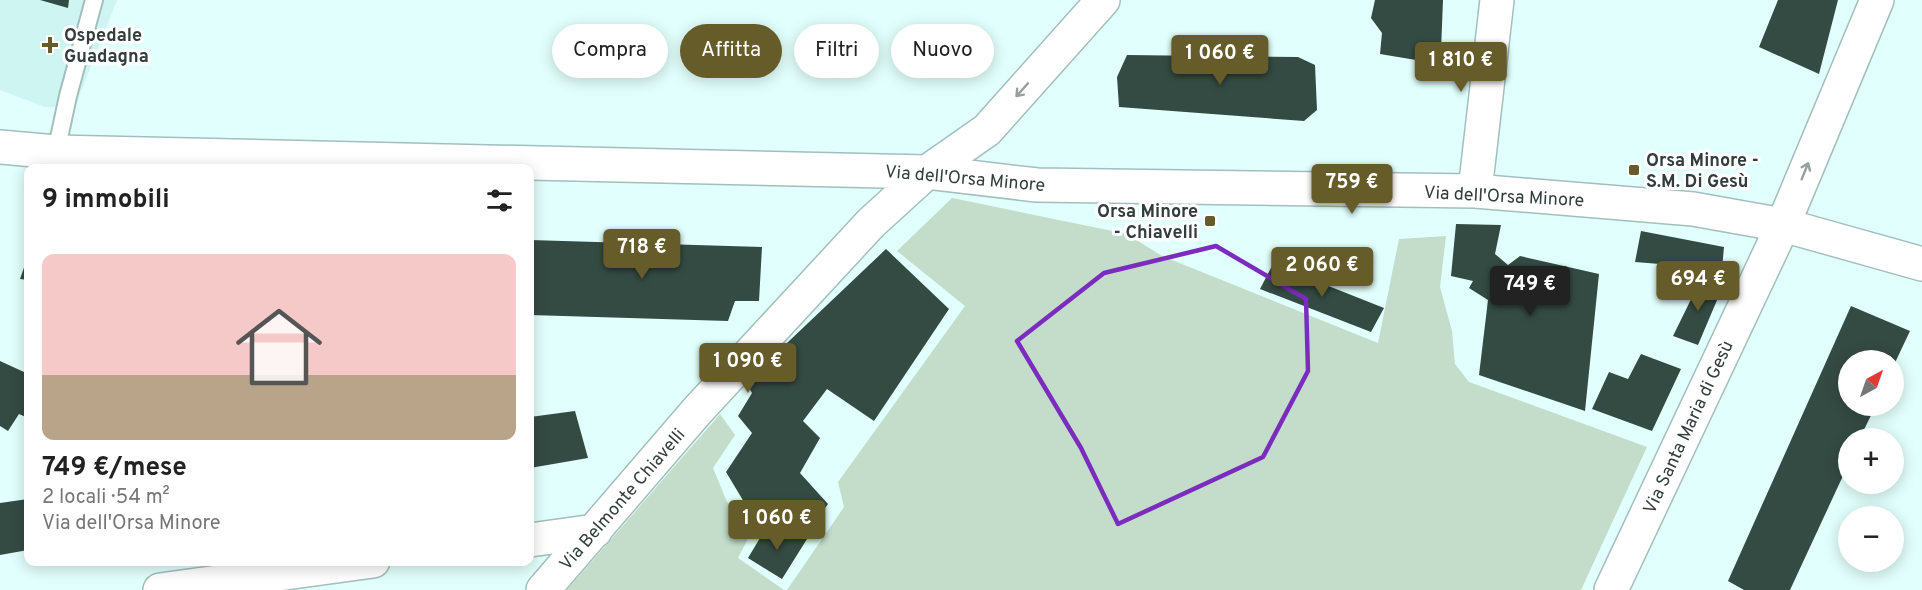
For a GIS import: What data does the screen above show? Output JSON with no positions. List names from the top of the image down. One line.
{"streets":{"street":["Via dell'Orsa Minore","Via Santa Maria di Gesù","Via Belmonte Chiavelli"]},"crossings":[["Via dell'Orsa Minore","Via Santa Maria di Gesù"],["Via dell'Orsa Minore","Via Belmonte Chiavelli"]],"one_way":["Via Santa Maria di Gesù"],"places":{"health":["Ospedale Guadagna"],"transit":["Orsa Minore - S.M. Di Gesù","Orsa Minore - Chiavelli"]},"north":"top right","page":{"chip":["Compra","Affitta","Filtri","Nuovo"],"price":["1 060 €","1 810 €","759 €","718 €","2 060 €","694 €","749 €","1 090 €","1 060 €"],"heading":"9 immobili","list":[{"name":"749 €/mese","note":"2 locali · 54 m² · Via dell'Orsa Minore"}],"map_buttons":["+","−"]}}
